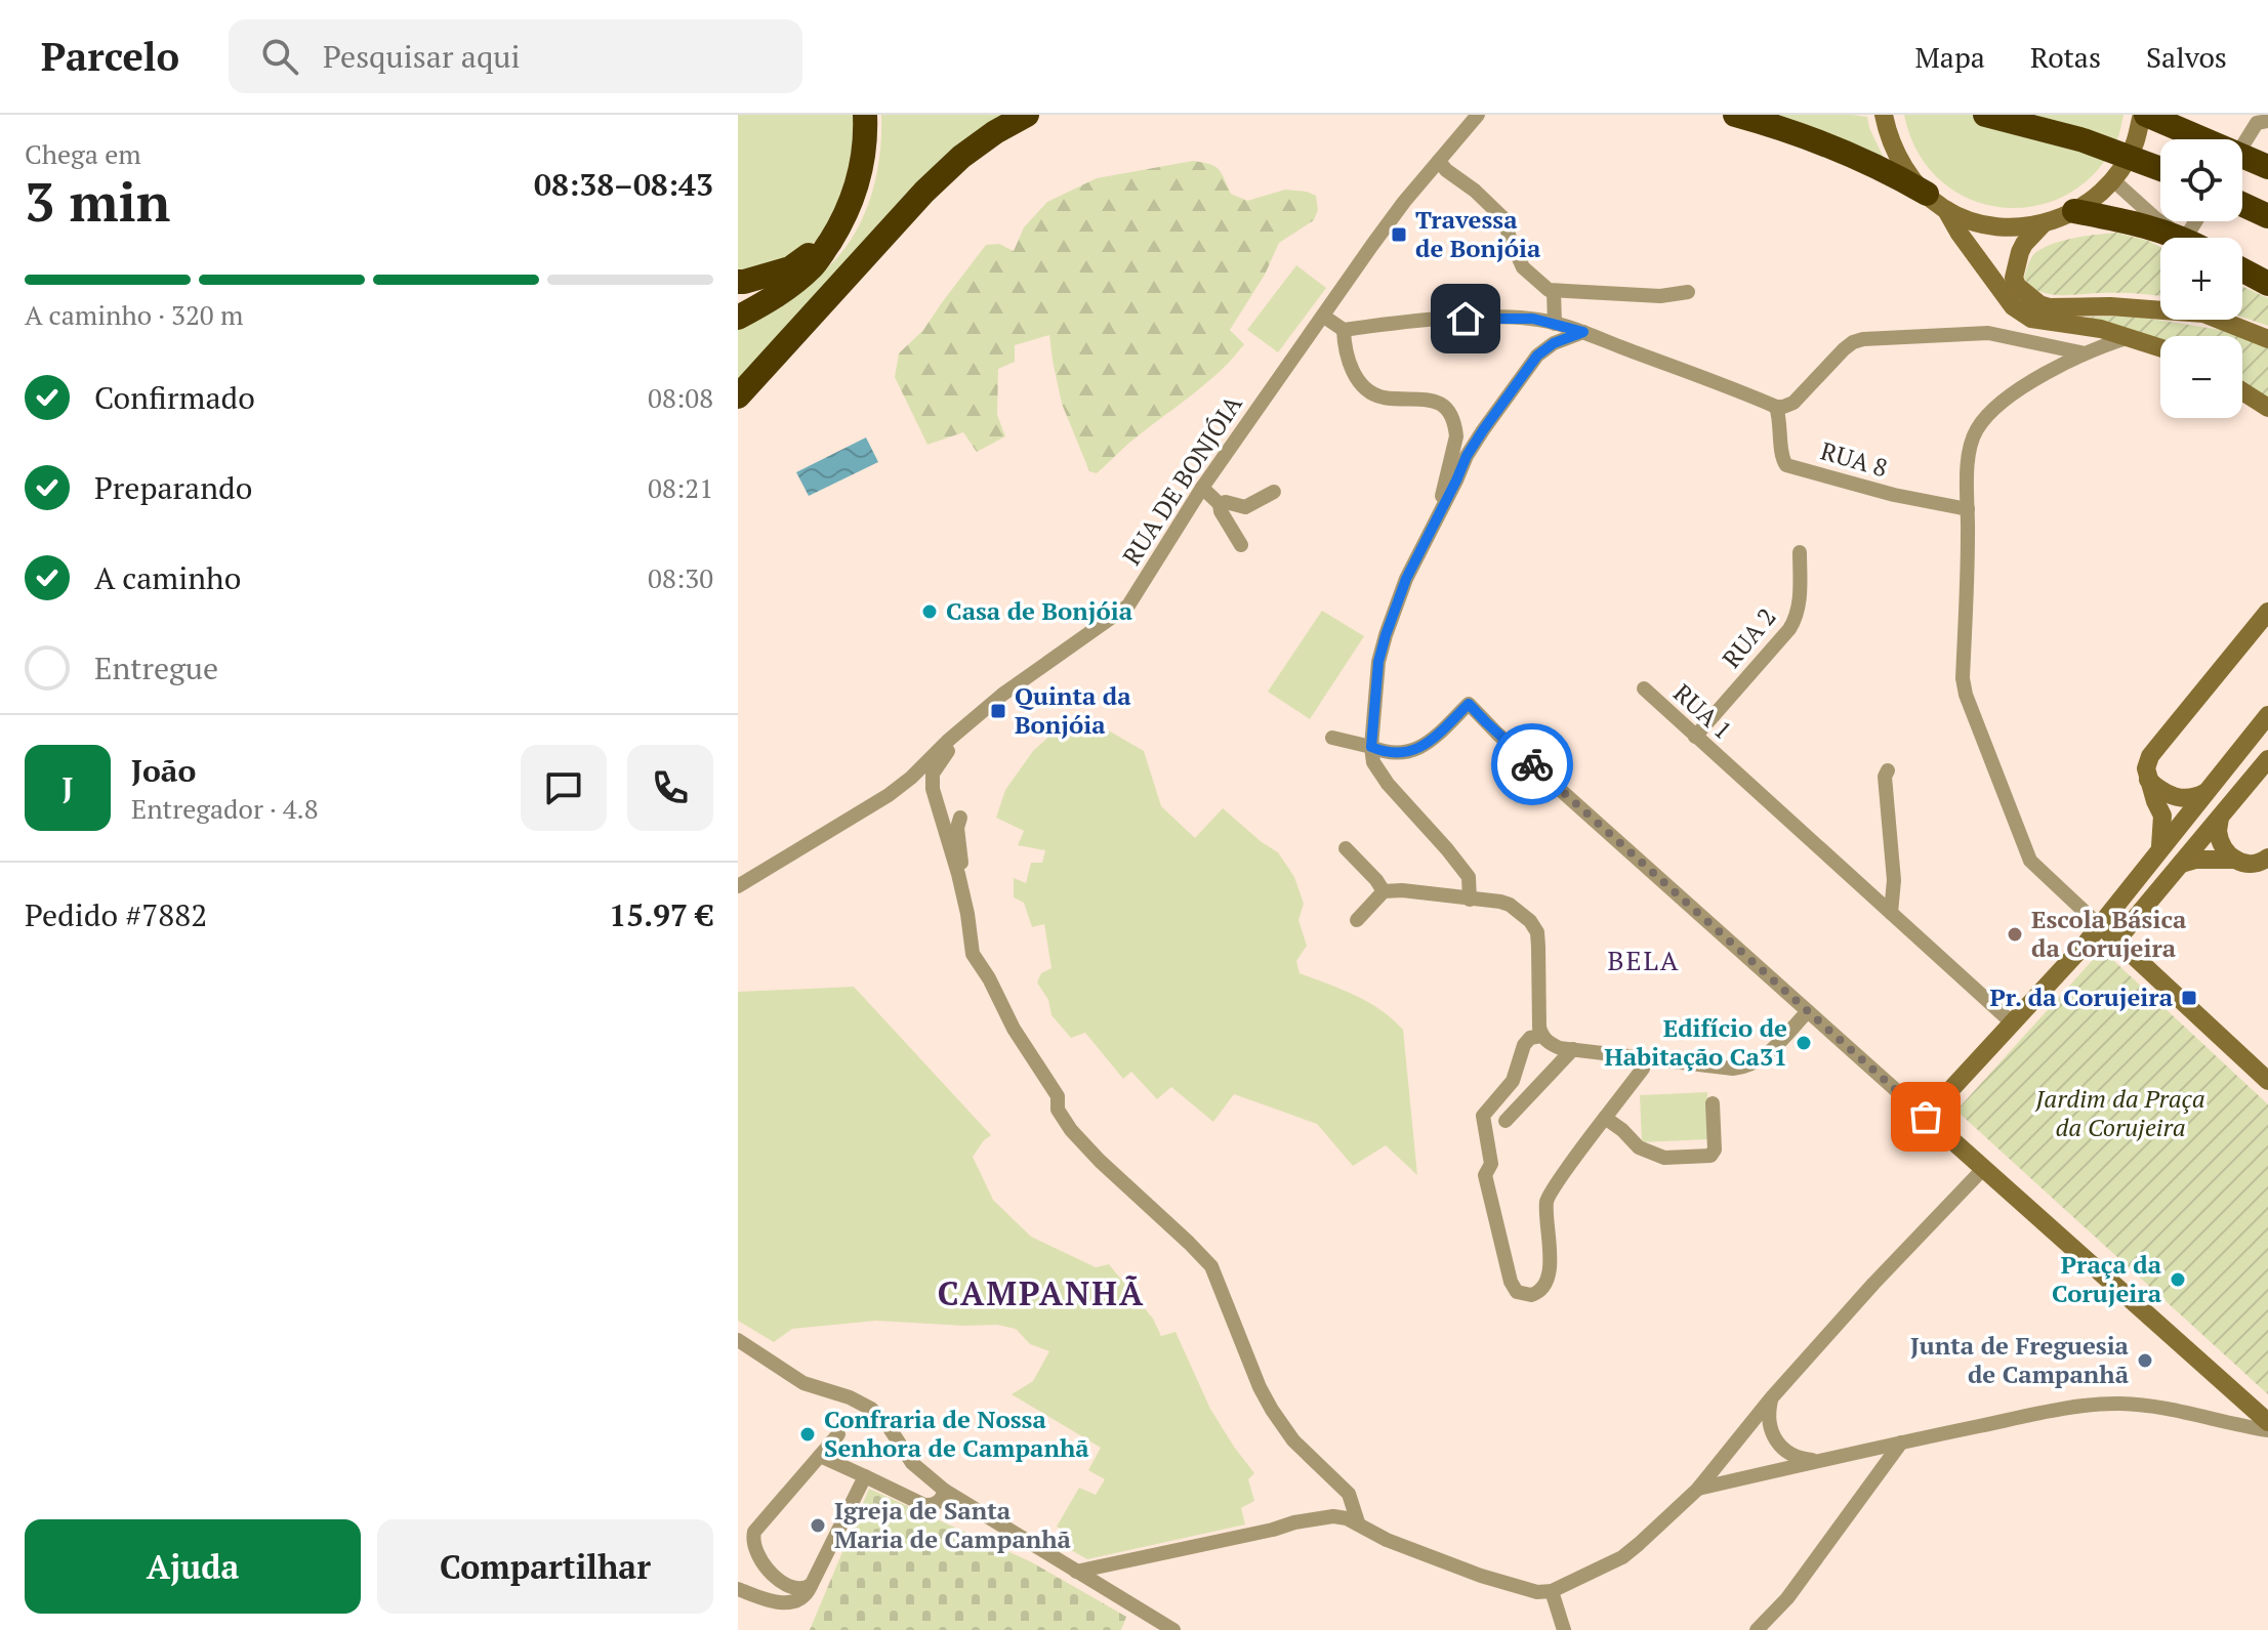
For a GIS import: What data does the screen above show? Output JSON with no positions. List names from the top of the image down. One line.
{"streets":{"street":["RUA 8","RUA DE BONJÓIA","RUA 2","RUA 1"]},"crossings":[["RUA 2","RUA 1"]],"districts":["BELA","CAMPANHÃ"],"parks":["Jardim da Praça da Corujeira"],"places":{"transit":["Travessa de Bonjóia","Quinta da Bonjóia","Pr. da Corujeira"],"other":["Casa de Bonjóia","Escola Básica da Corujeira","Edifício de Habitação Ca31","Praça da Corujeira","Junta de Freguesia de Campanhã","Confraria de Nossa Senhora de Campanhã","Igreja de Santa Maria de Campanhã"]},"page":{"header":"Parcelo","search":"Pesquisar aqui","nav":["Mapa","Rotas","Salvos"],"heading":["3 min","Chega em","08:38–08:43"],"panel":["João","Entregador · 4.8","Pedido #7882","15.97 €"],"map_buttons":["+","−"],"bar":"A caminho · 320 m","list":[["Confirmado","08:08"],["Preparando","08:21"],["A caminho","08:30"],"Entregue"],"round":"J","buttons":["Ajuda","Compartilhar"]}}
